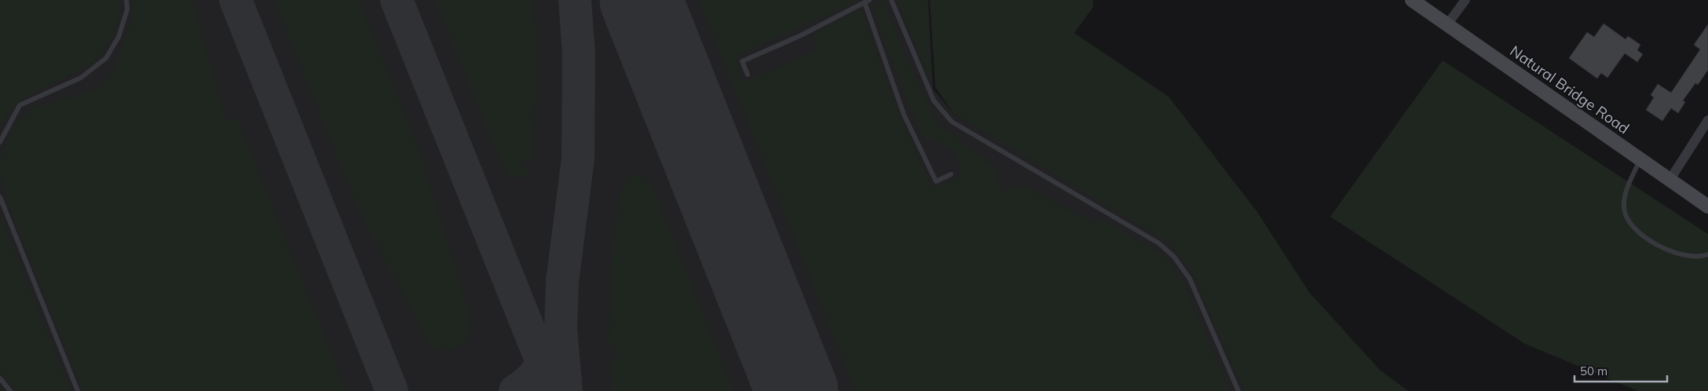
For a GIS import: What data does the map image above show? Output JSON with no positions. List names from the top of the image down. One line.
{"streets":{"main road":["Natural Bridge Road"]},"scale_bar":"50 m"}
